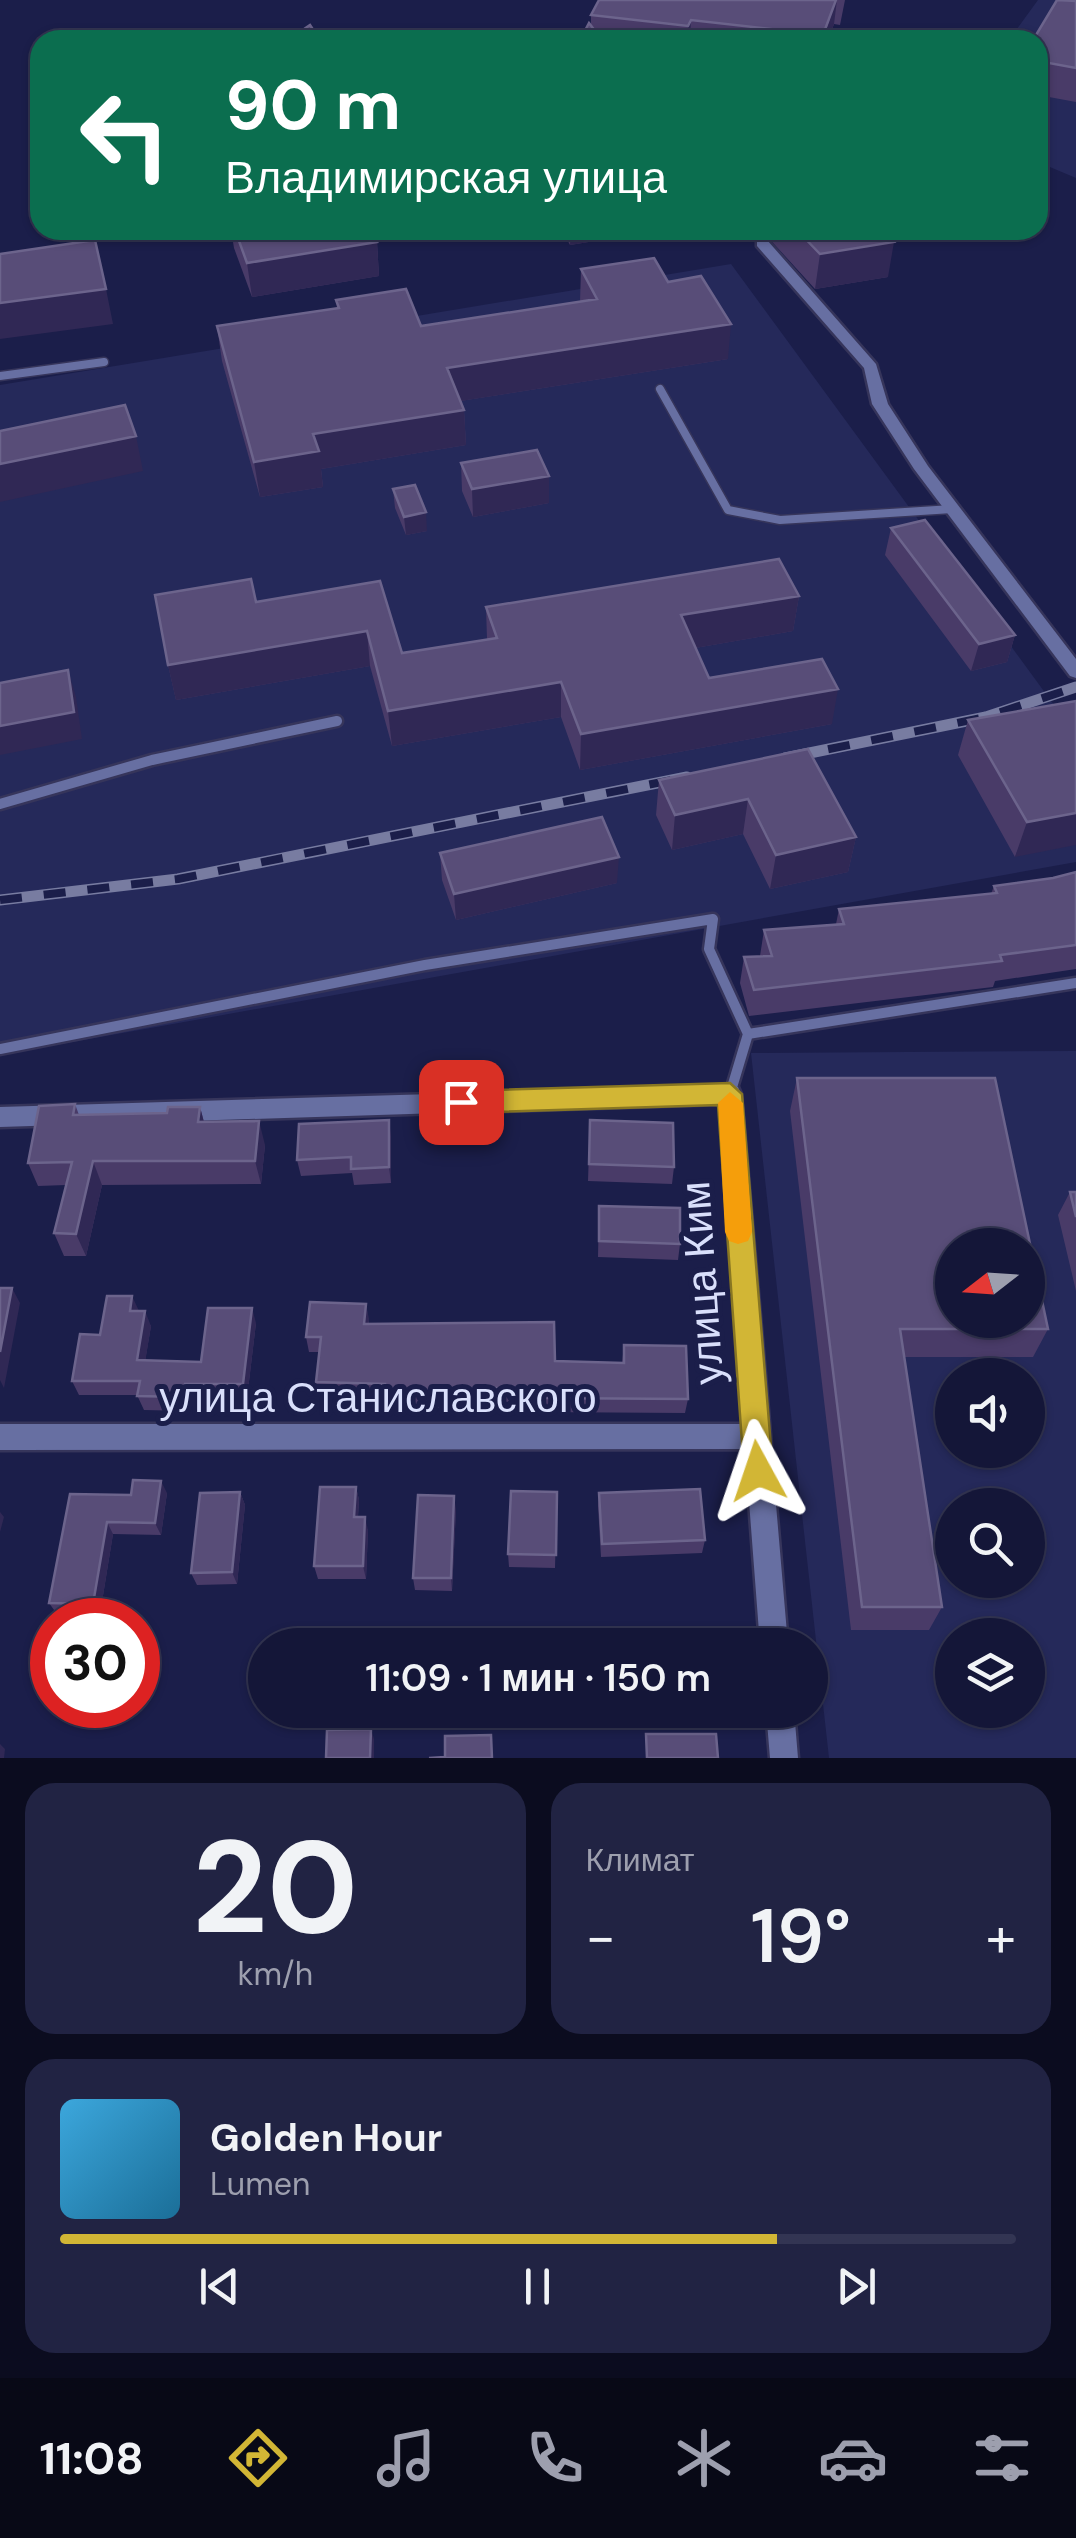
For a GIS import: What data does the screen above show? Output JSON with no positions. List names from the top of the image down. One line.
{"streets":{"street":["улица Ким","улица Станиславского"]},"crossings":[["улица Ким","улица Станиславского"]],"north":"left","page":{"turn":["90 m","Владимирская улица"],"limit":"30","trip":"11:09 · 1 мин · 150 m","tile":[["20","km/h"],"Климат"],"heat":["−","19°","+"],"song":["Golden Hour","Lumen"],"tabs":"11:08"}}
